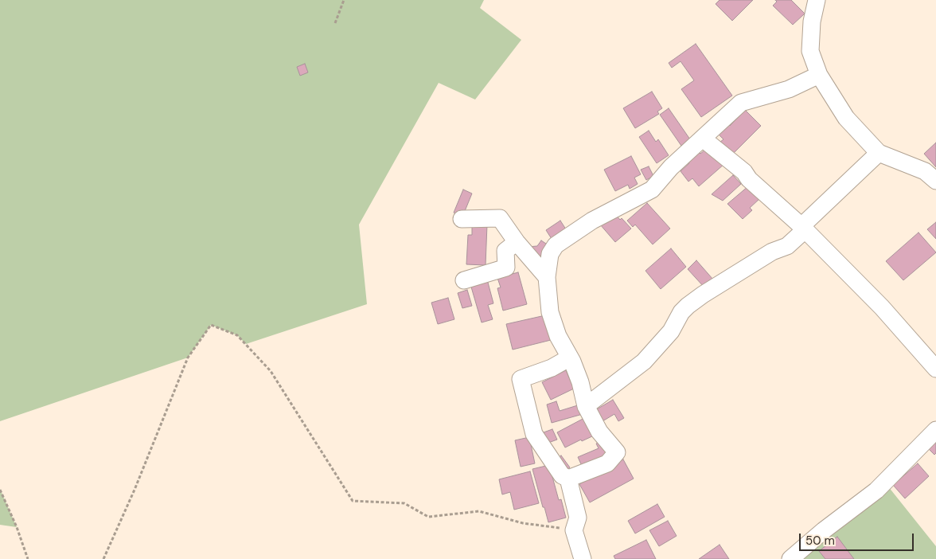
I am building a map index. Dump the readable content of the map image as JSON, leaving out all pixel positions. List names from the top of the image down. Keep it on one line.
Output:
{"scale_bar":"50 m"}
